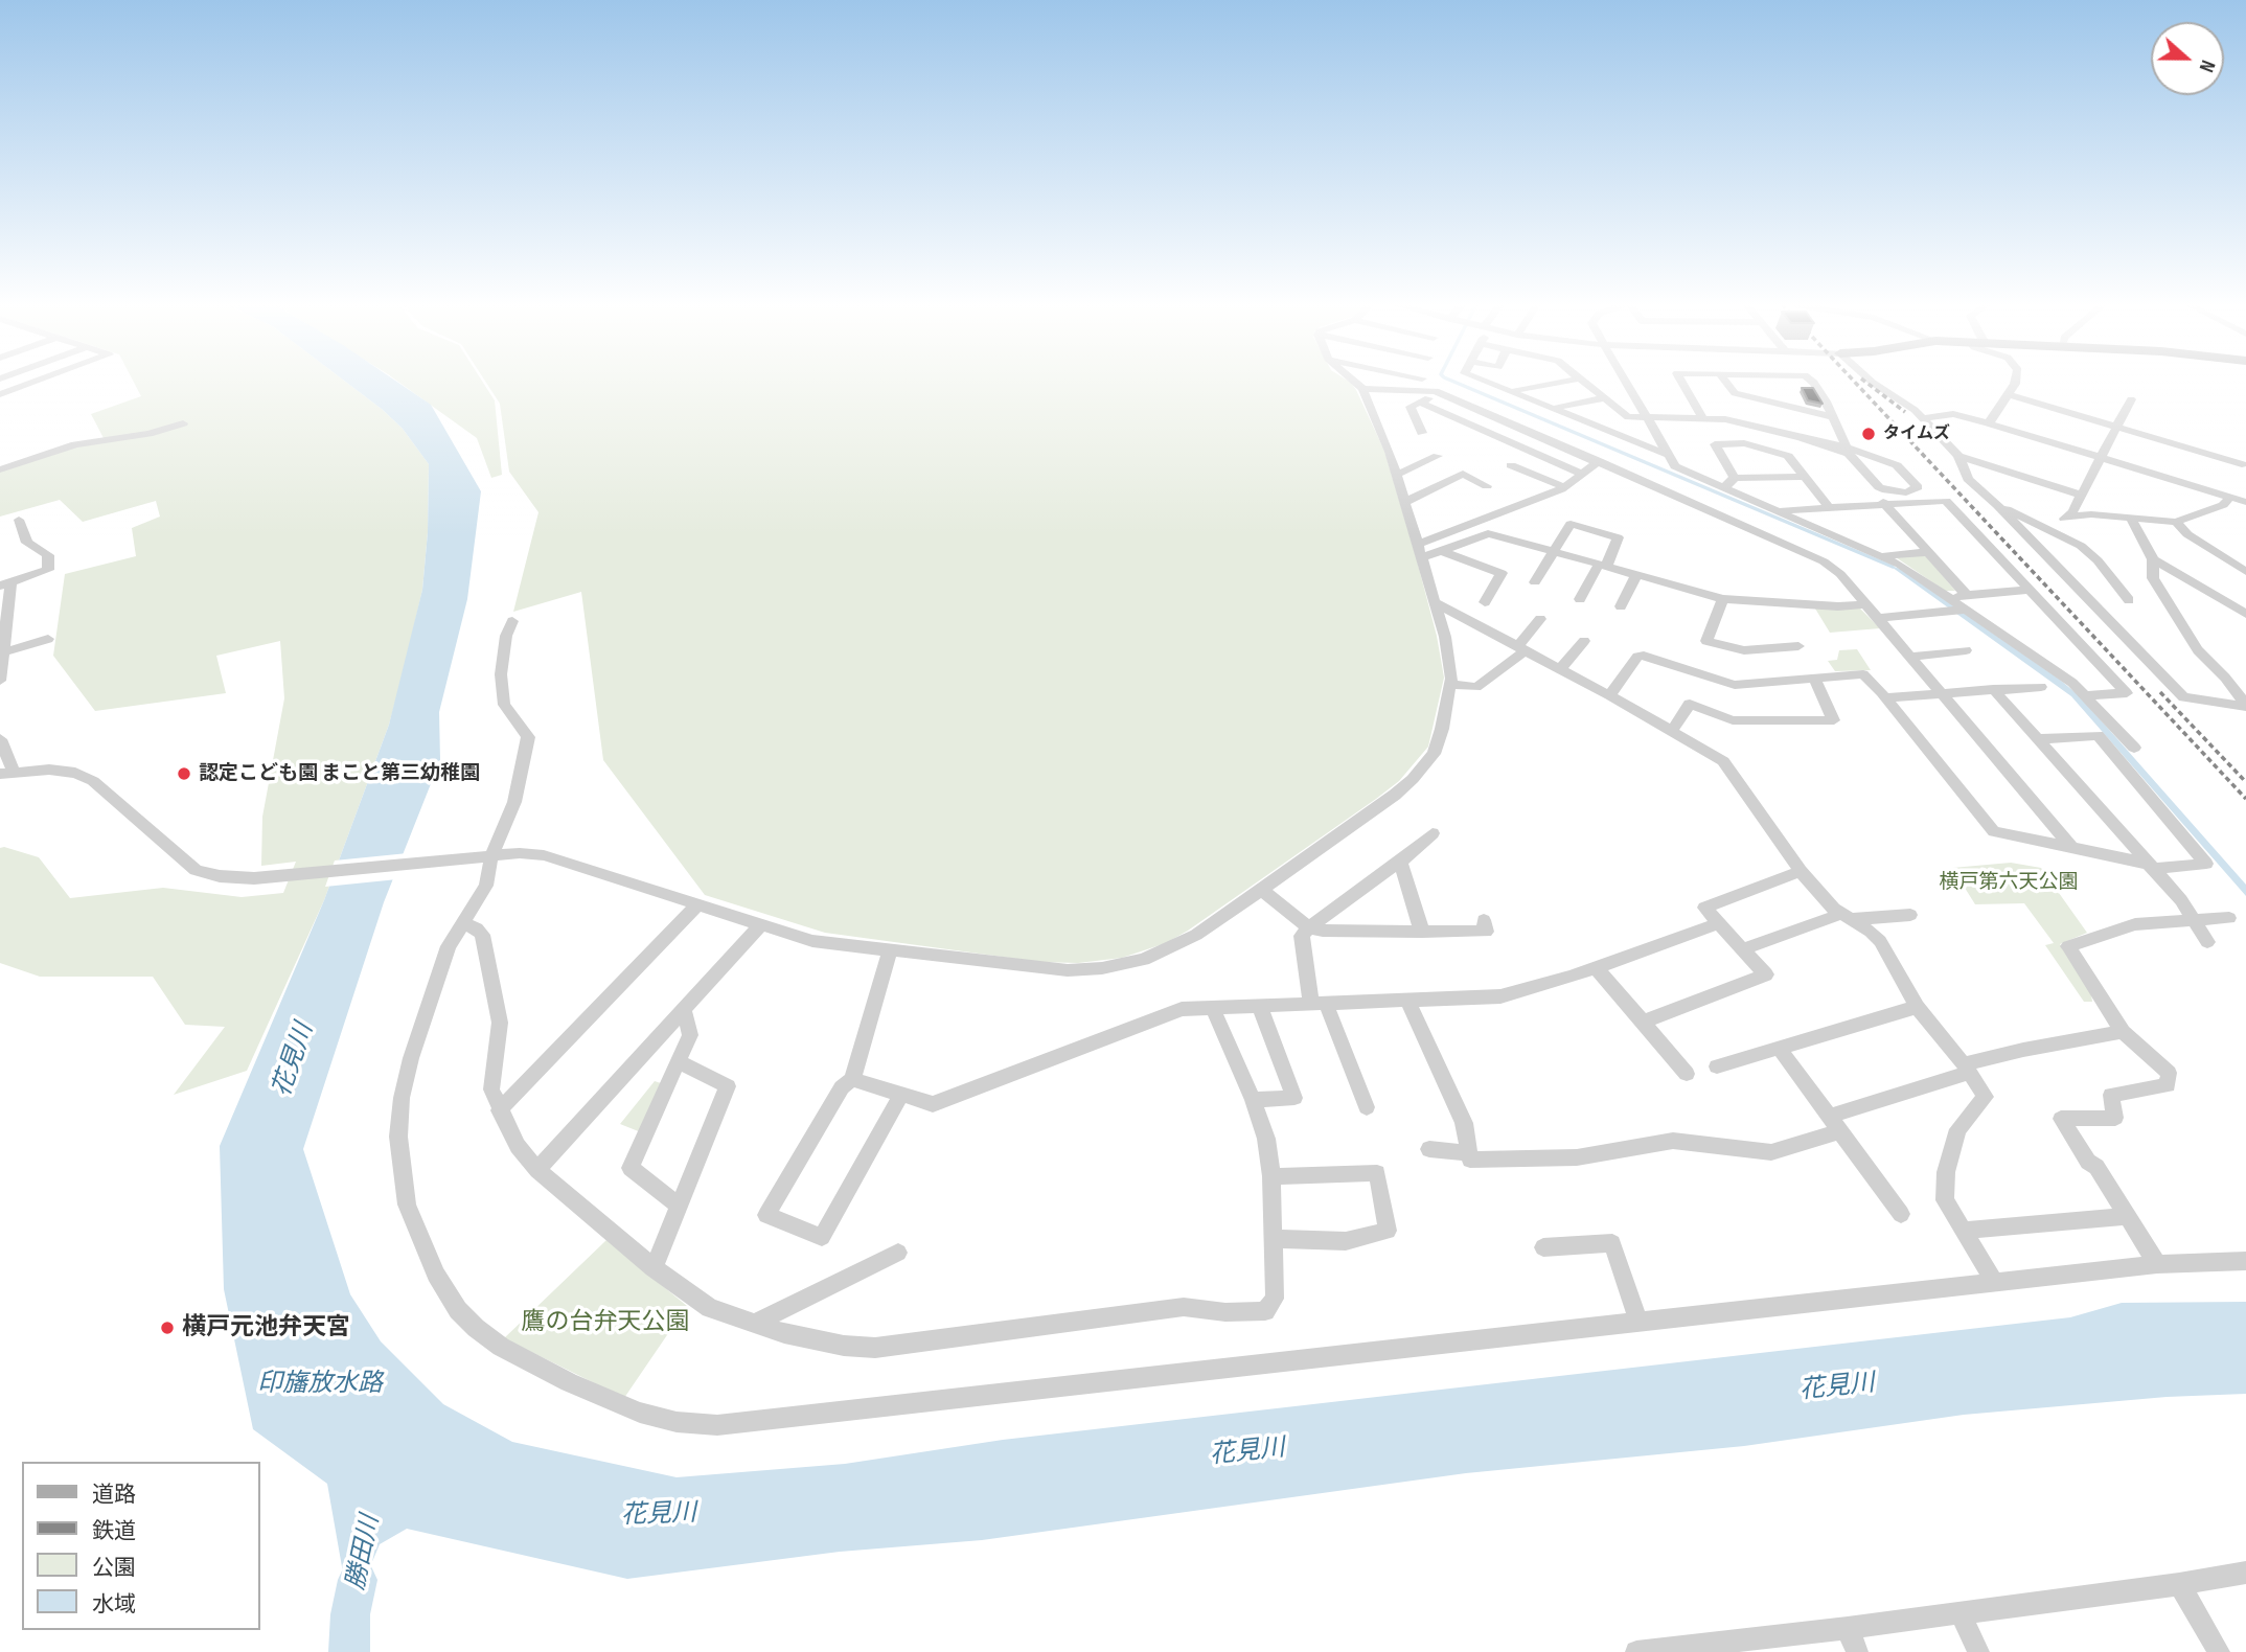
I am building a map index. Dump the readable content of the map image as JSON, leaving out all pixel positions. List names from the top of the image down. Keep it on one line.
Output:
{"water":["花見川","印旛放水路","勝田川"],"parks":["横戸第六天公園","鷹の台弁天公園"],"places":["タイムズ","認定こども園 まこと第三幼稚園","横戸元池弁天宮"],"legend":["道路","鉄道","公園","水域"],"north":"right"}
